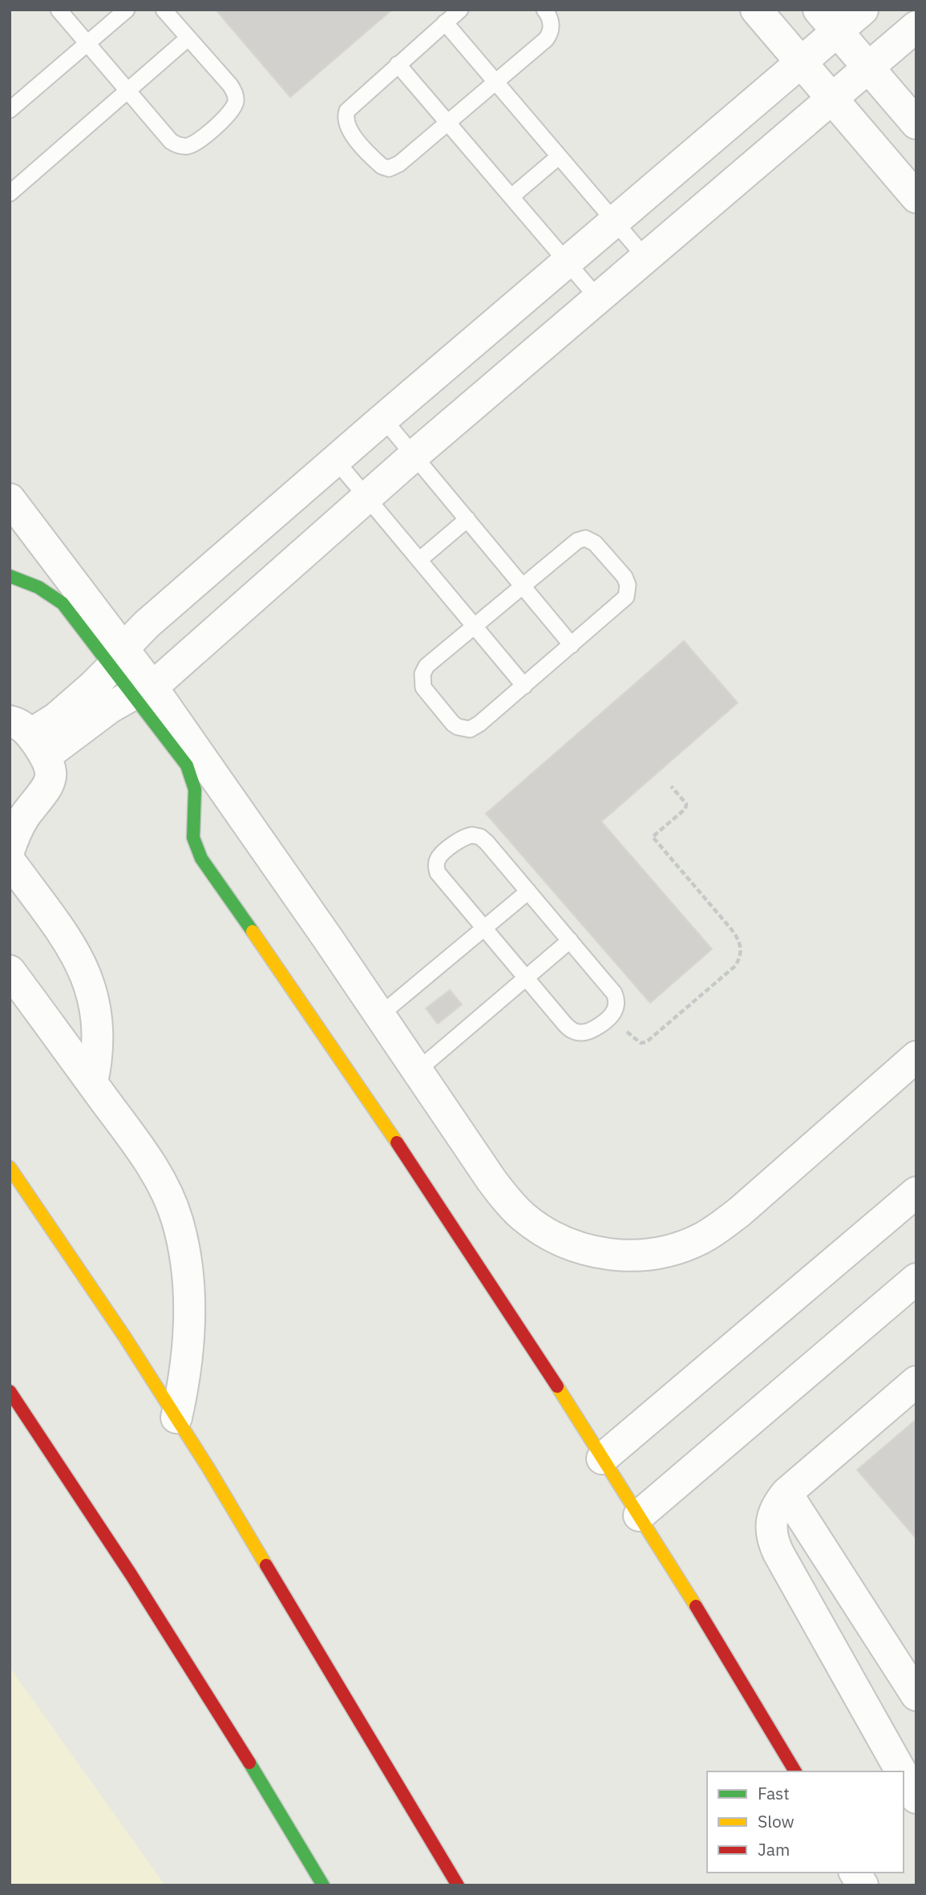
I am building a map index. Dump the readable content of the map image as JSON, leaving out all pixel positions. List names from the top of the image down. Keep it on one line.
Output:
{"legend":["Fast","Slow","Jam"]}
